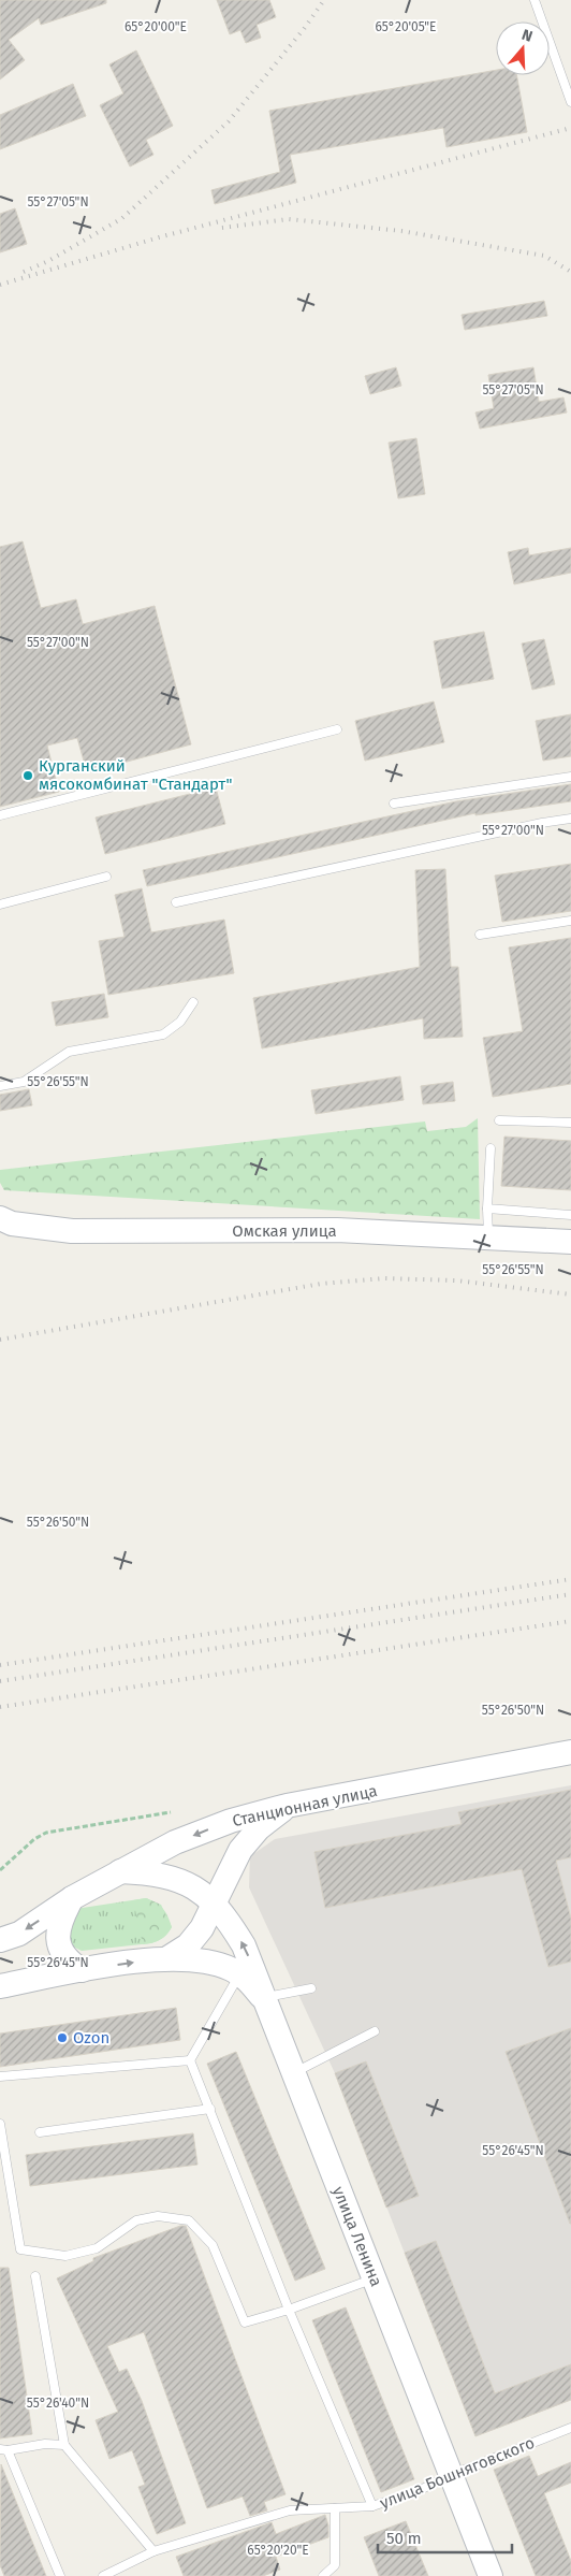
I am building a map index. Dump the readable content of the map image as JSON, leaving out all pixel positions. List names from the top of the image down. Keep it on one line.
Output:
{"streets":{"main road":["Омская улица","Станционная улица","улица Ленина"],"lane":["улица Бошняговского"]},"crossings":[["Станционная улица","улица Ленина"],["улица Ленина","улица Бошняговского"]],"places":["Курганский мясокомбинат \"Стандарт\"","Ozon"],"scale_bar":"50 m","north":"top","coordinates":["65°20'00\"E","65°20'05\"E","55°27'05\"N","55°27'00\"N","55°26'55\"N","55°26'50\"N","55°26'45\"N","55°26'40\"N","65°20'20\"E"]}
